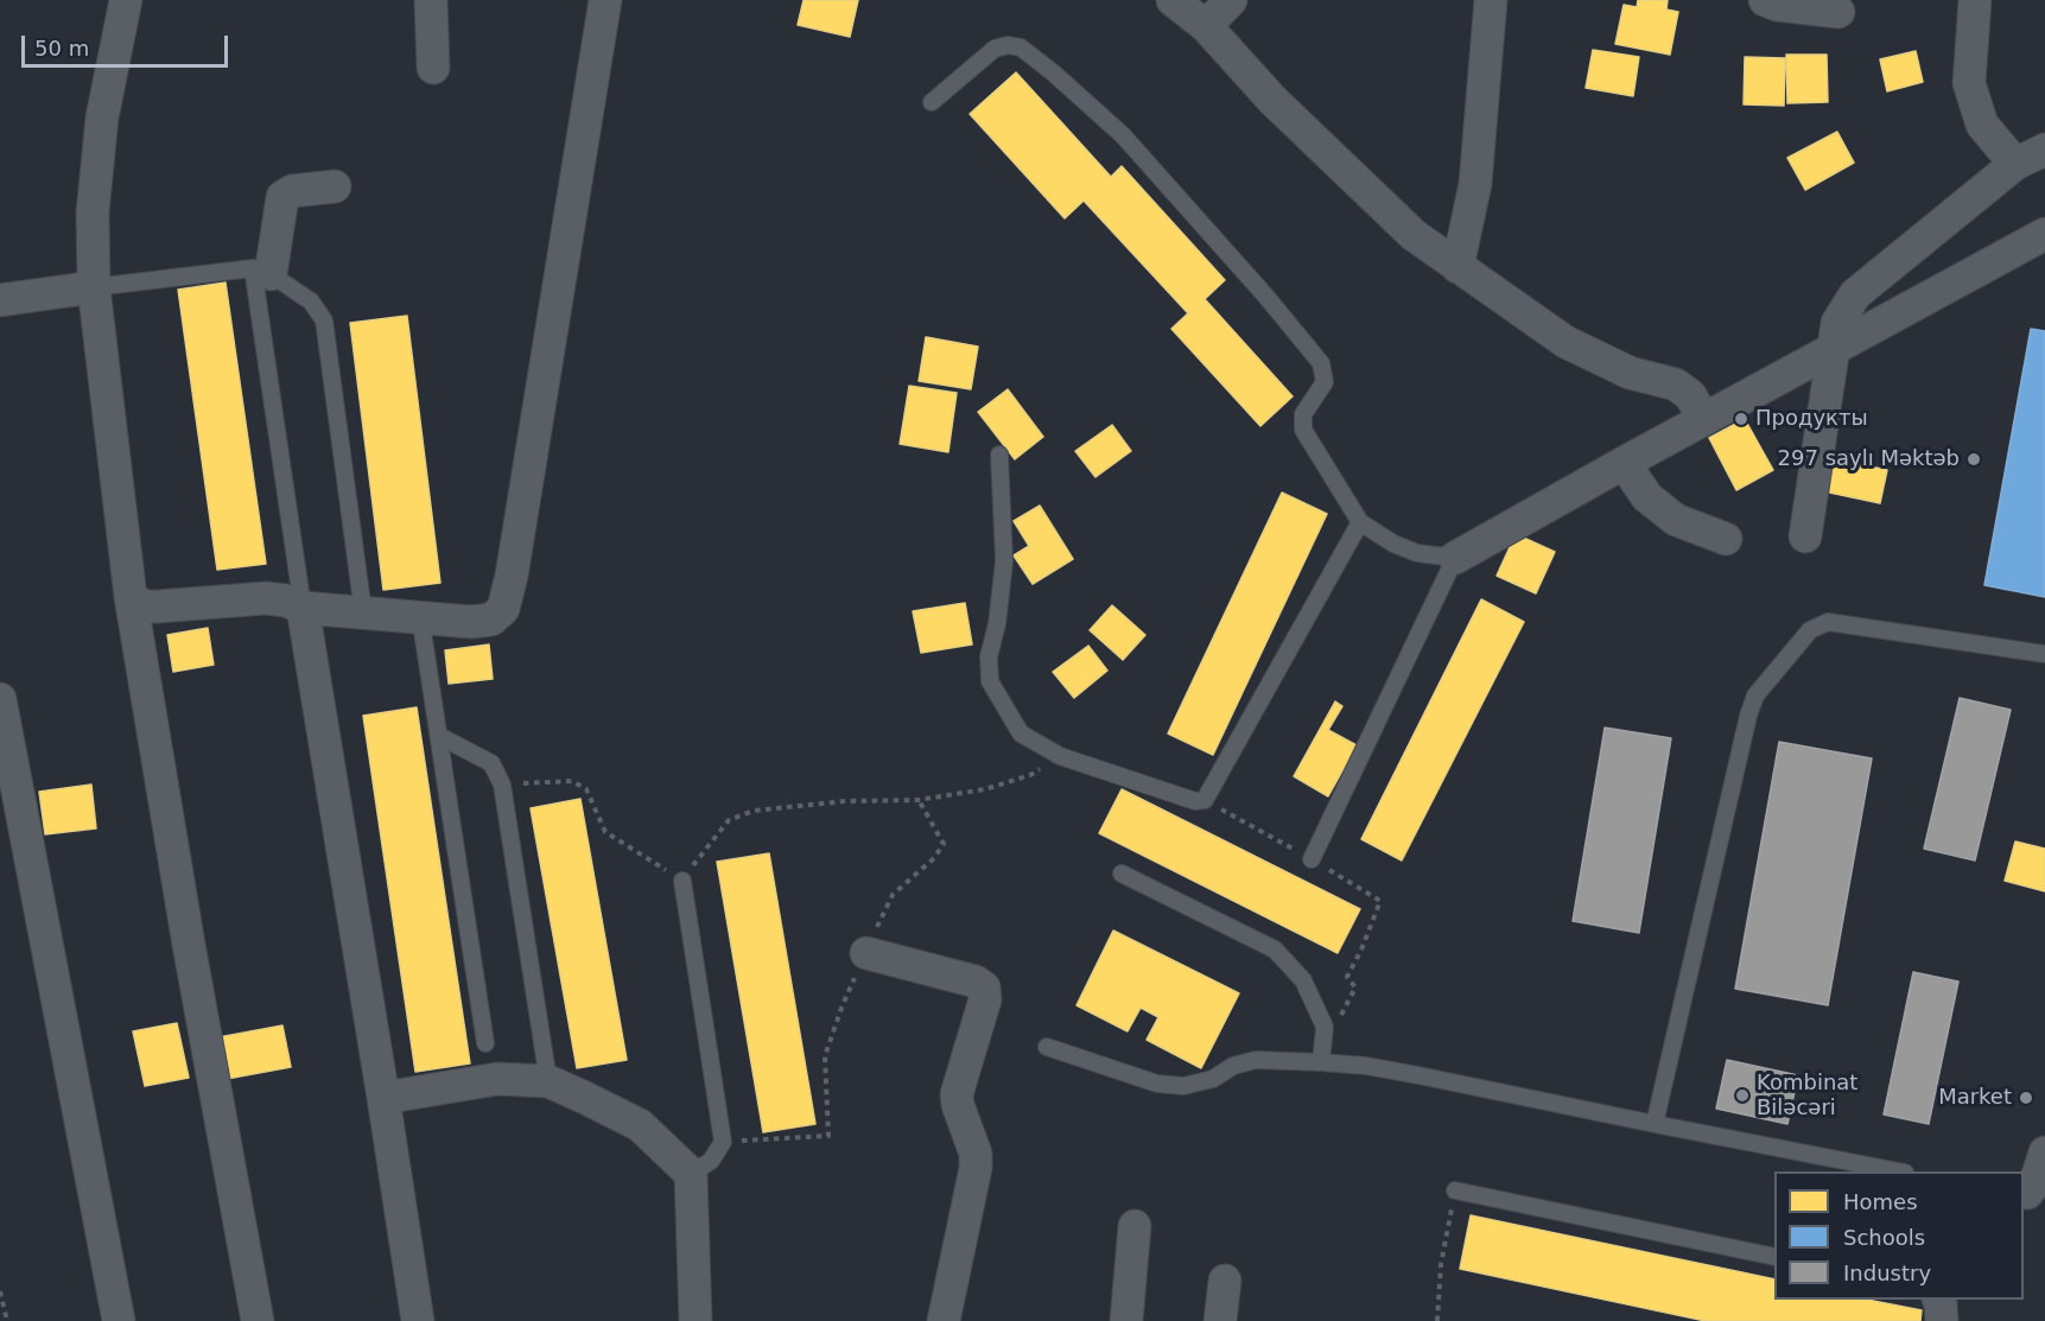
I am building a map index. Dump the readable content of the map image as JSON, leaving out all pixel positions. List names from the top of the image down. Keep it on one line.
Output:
{"places":["Продукты","297 saylı Məktəb","Kombinat Biləcəri","Market"],"legend":["Homes","Schools","Industry"],"scale_bar":"50 m"}
